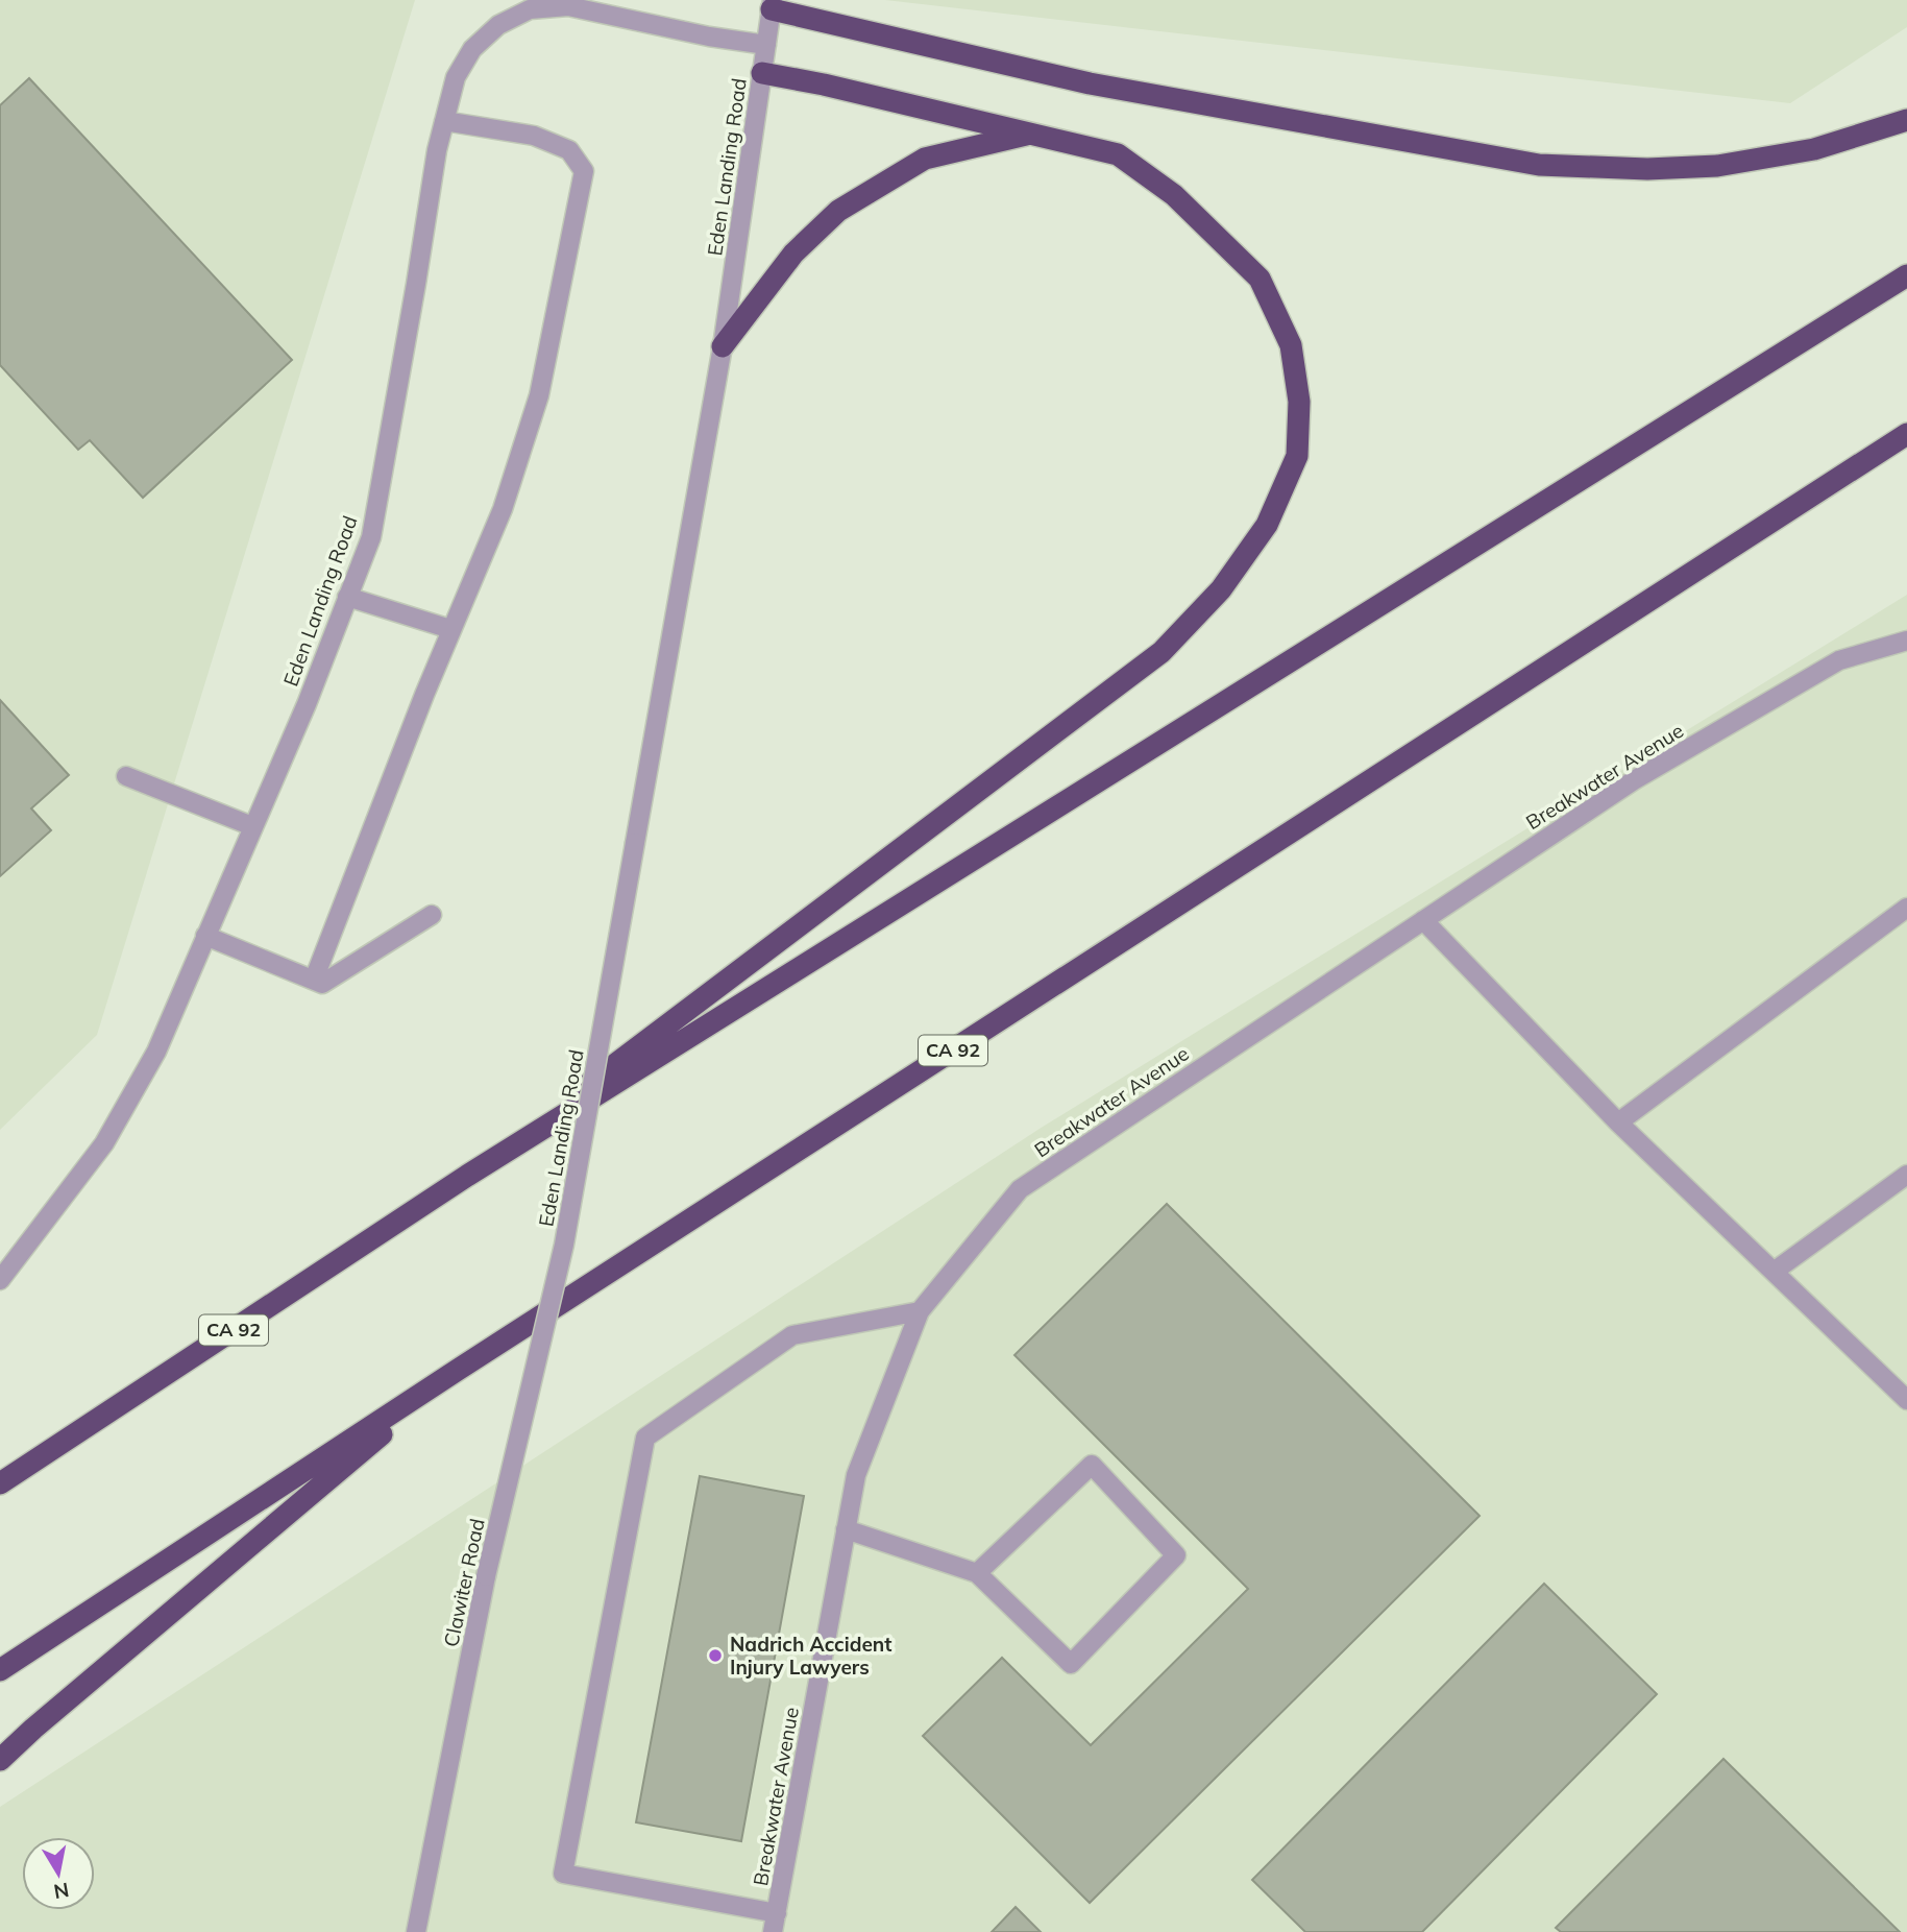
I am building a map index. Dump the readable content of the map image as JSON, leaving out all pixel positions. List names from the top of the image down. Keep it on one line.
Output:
{"streets":{"highway":["CA 92"],"street":["Eden Landing Road","Breakwater Avenue","Clawiter Road"]},"crossings":[["Eden Landing Road","Clawiter Road"]],"places":["Nadrich Accident Injury Lawyers"],"north":"bottom"}
